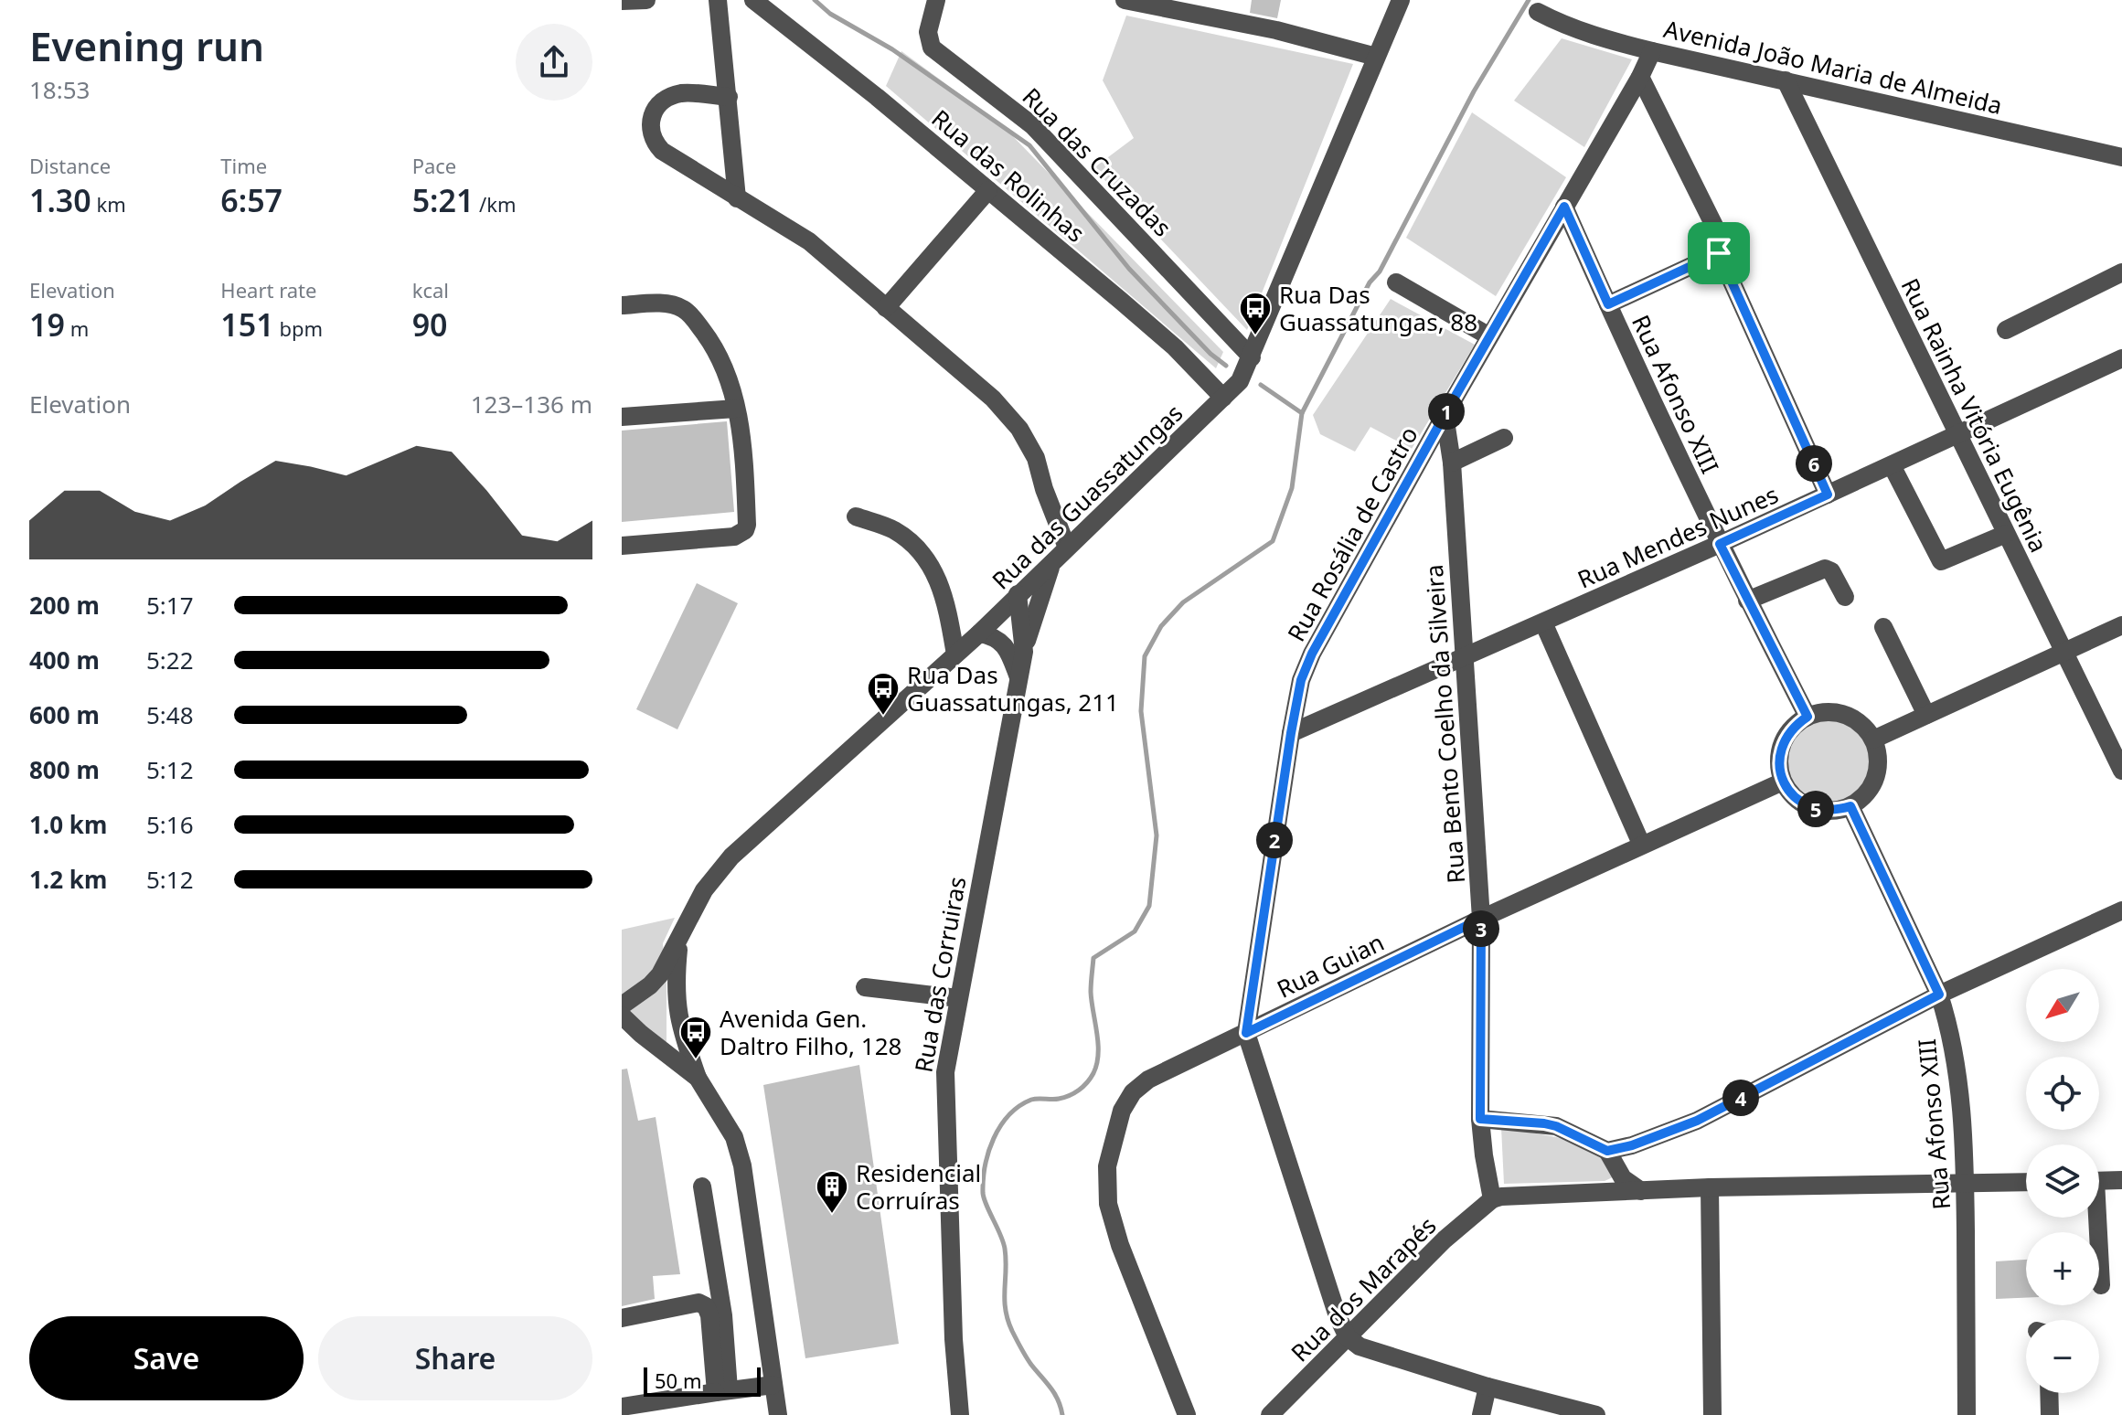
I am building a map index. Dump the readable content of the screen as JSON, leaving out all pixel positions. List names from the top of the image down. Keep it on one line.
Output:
{"streets":{"street":["Avenida João Maria de Almeida","Rua das Cruzadas","Rua das Rolinhas","Rua Afonso XIII","Rua Rainha Vitória Eugênia","Rua das Guassatungas","Rua Rosália de Castro","Rua Mendes Nunes","Rua Bento Coelho da Silveira","Rua Guian","Rua das Corruiras","Rua dos Marapés"]},"crossings":[["Avenida João Maria de Almeida","Rua Rainha Vitória Eugênia"],["Avenida João Maria de Almeida","Rua Rosália de Castro"],["Rua das Cruzadas","Rua das Guassatungas"],["Rua das Rolinhas","Rua das Guassatungas"],["Rua Afonso XIII","Rua Rosália de Castro"],["Rua Afonso XIII","Rua Mendes Nunes"],["Rua Afonso XIII","Rua Guian"],["Rua Rainha Vitória Eugênia","Rua Mendes Nunes"],["Rua das Guassatungas","Rua das Corruiras"],["Rua Rosália de Castro","Rua Mendes Nunes"],["Rua Rosália de Castro","Rua Bento Coelho da Silveira"],["Rua Rosália de Castro","Rua Guian"],["Rua Rosália de Castro","Rua dos Marapés"],["Rua Mendes Nunes","Rua Bento Coelho da Silveira"],["Rua Bento Coelho da Silveira","Rua Guian"],["Rua Bento Coelho da Silveira","Rua dos Marapés"]],"places":{"bus stop":["Rua Das Guassatungas, 88","Rua Das Guassatungas, 211","Avenida Gen. Daltro Filho, 128"],"building":["Residencial Corruíras"]},"scale_bar":"50 m","north":"bottom left","page":{"heading":["Evening run","18:53"],"stats":[["Distance","1.30 km"],["Time","6:57"],["Pace","5:21 /km"],["Elevation","19 m"],["Heart rate","151 bpm"],["kcal","90"]],"chart":["Elevation","123–136 m"],"pins":["1","6","5","2","3","4"],"list":[{"name":"200 m","note":"5:17"},{"name":"400 m","note":"5:22"},{"name":"600 m","note":"5:48"},{"name":"800 m","note":"5:12"},{"name":"1.0 km","note":"5:16"},{"name":"1.2 km","note":"5:12"}],"map_buttons":["+","−"],"buttons":["Save","Share"],"scale":"50 m"}}
